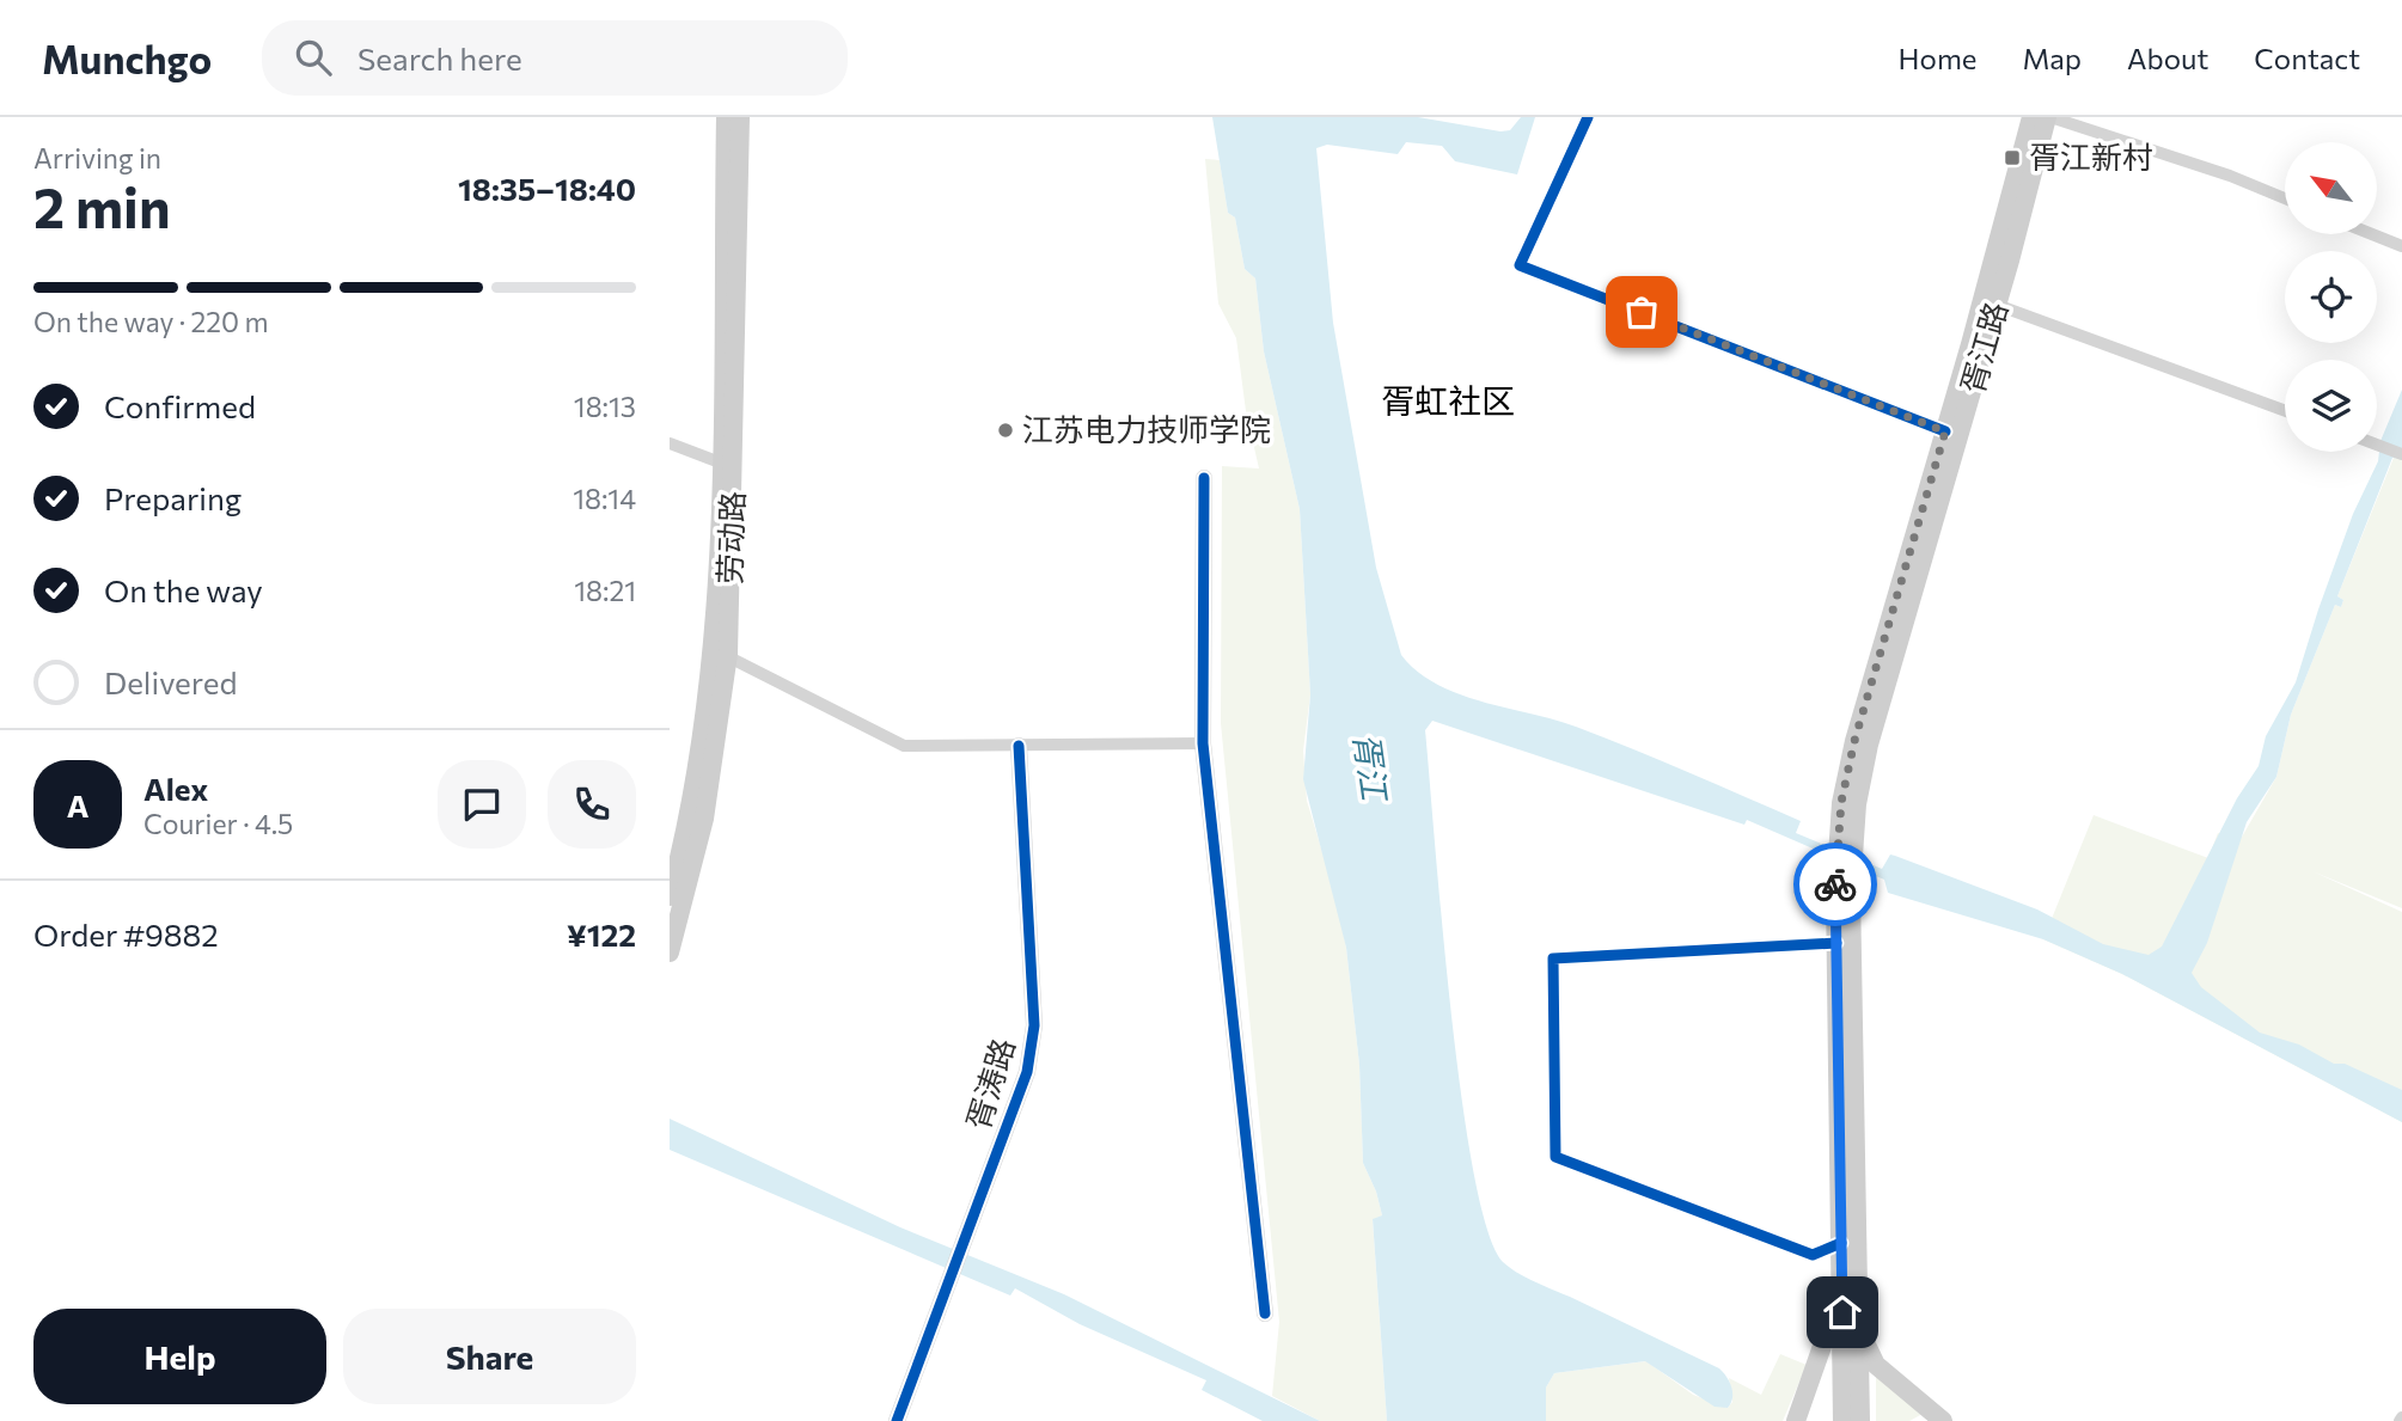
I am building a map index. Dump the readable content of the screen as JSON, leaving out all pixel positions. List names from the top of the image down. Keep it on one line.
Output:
{"streets":{"main road":["胥江路","劳动路"],"street":["胥涛路"]},"districts":["胥虹社区"],"water":["胥江"],"places":{"transit":["胥江新村"],"other":["江苏电力技师学院"]},"north":"top left","page":{"header":"Munchgo","search":"Search here","nav":["Home","Map","About","Contact"],"heading":["2 min","Arriving in","18:35–18:40"],"panel":["Alex","Courier · 4.5","Order #9882","¥122"],"bar":"On the way · 220 m","list":[["Confirmed","18:13"],["Preparing","18:14"],["On the way","18:21"],"Delivered"],"round":"A","buttons":["Help","Share"]}}
